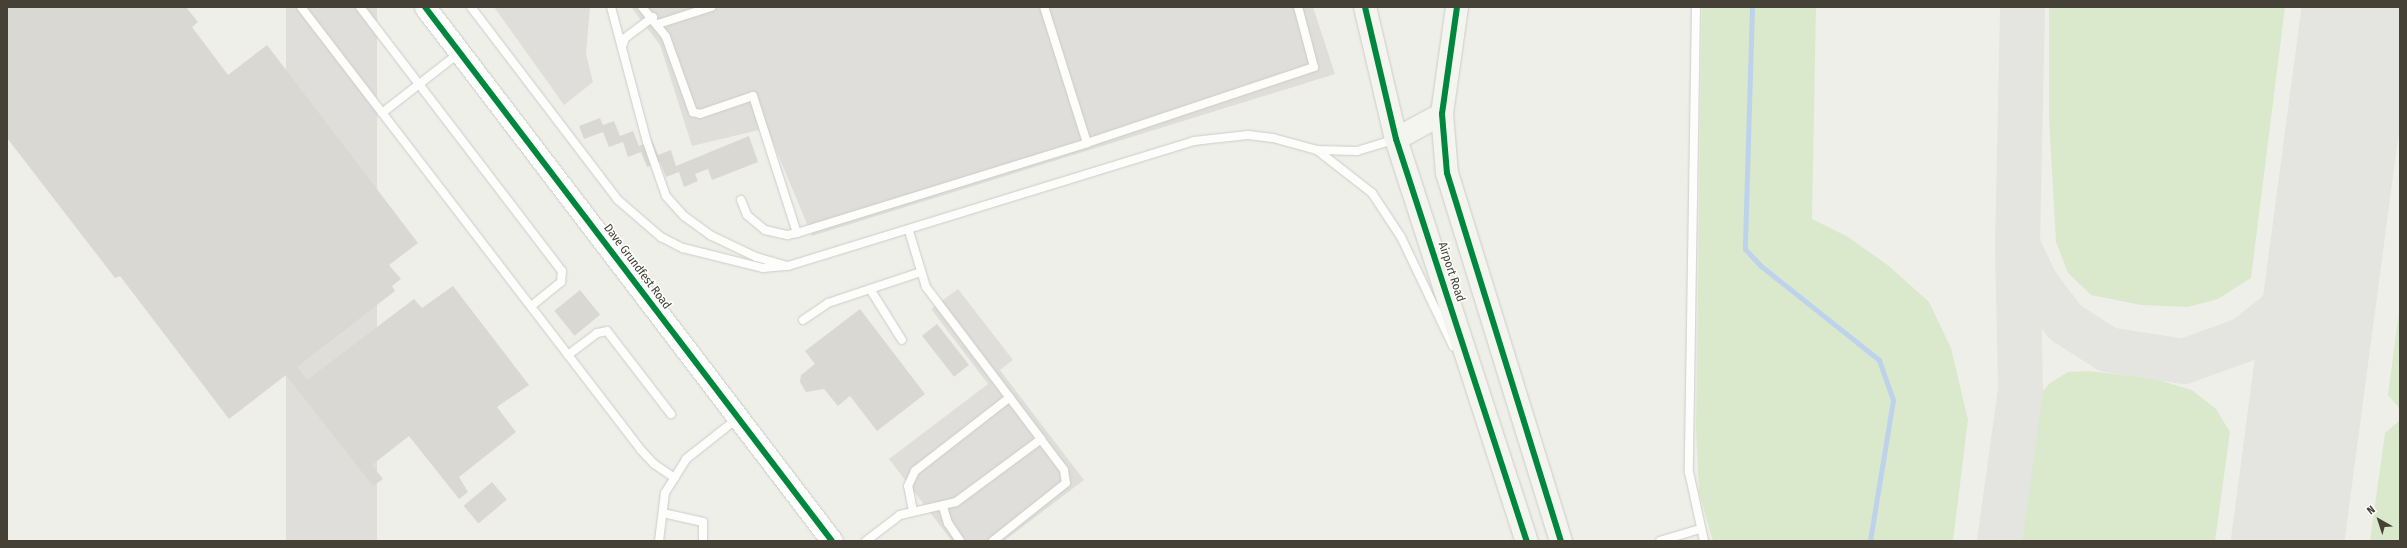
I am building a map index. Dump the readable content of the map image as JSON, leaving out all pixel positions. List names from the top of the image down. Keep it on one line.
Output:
{"streets":{"main road":["Airport Road"],"street":["Dave Grundfest Road"]},"north":"top left"}
